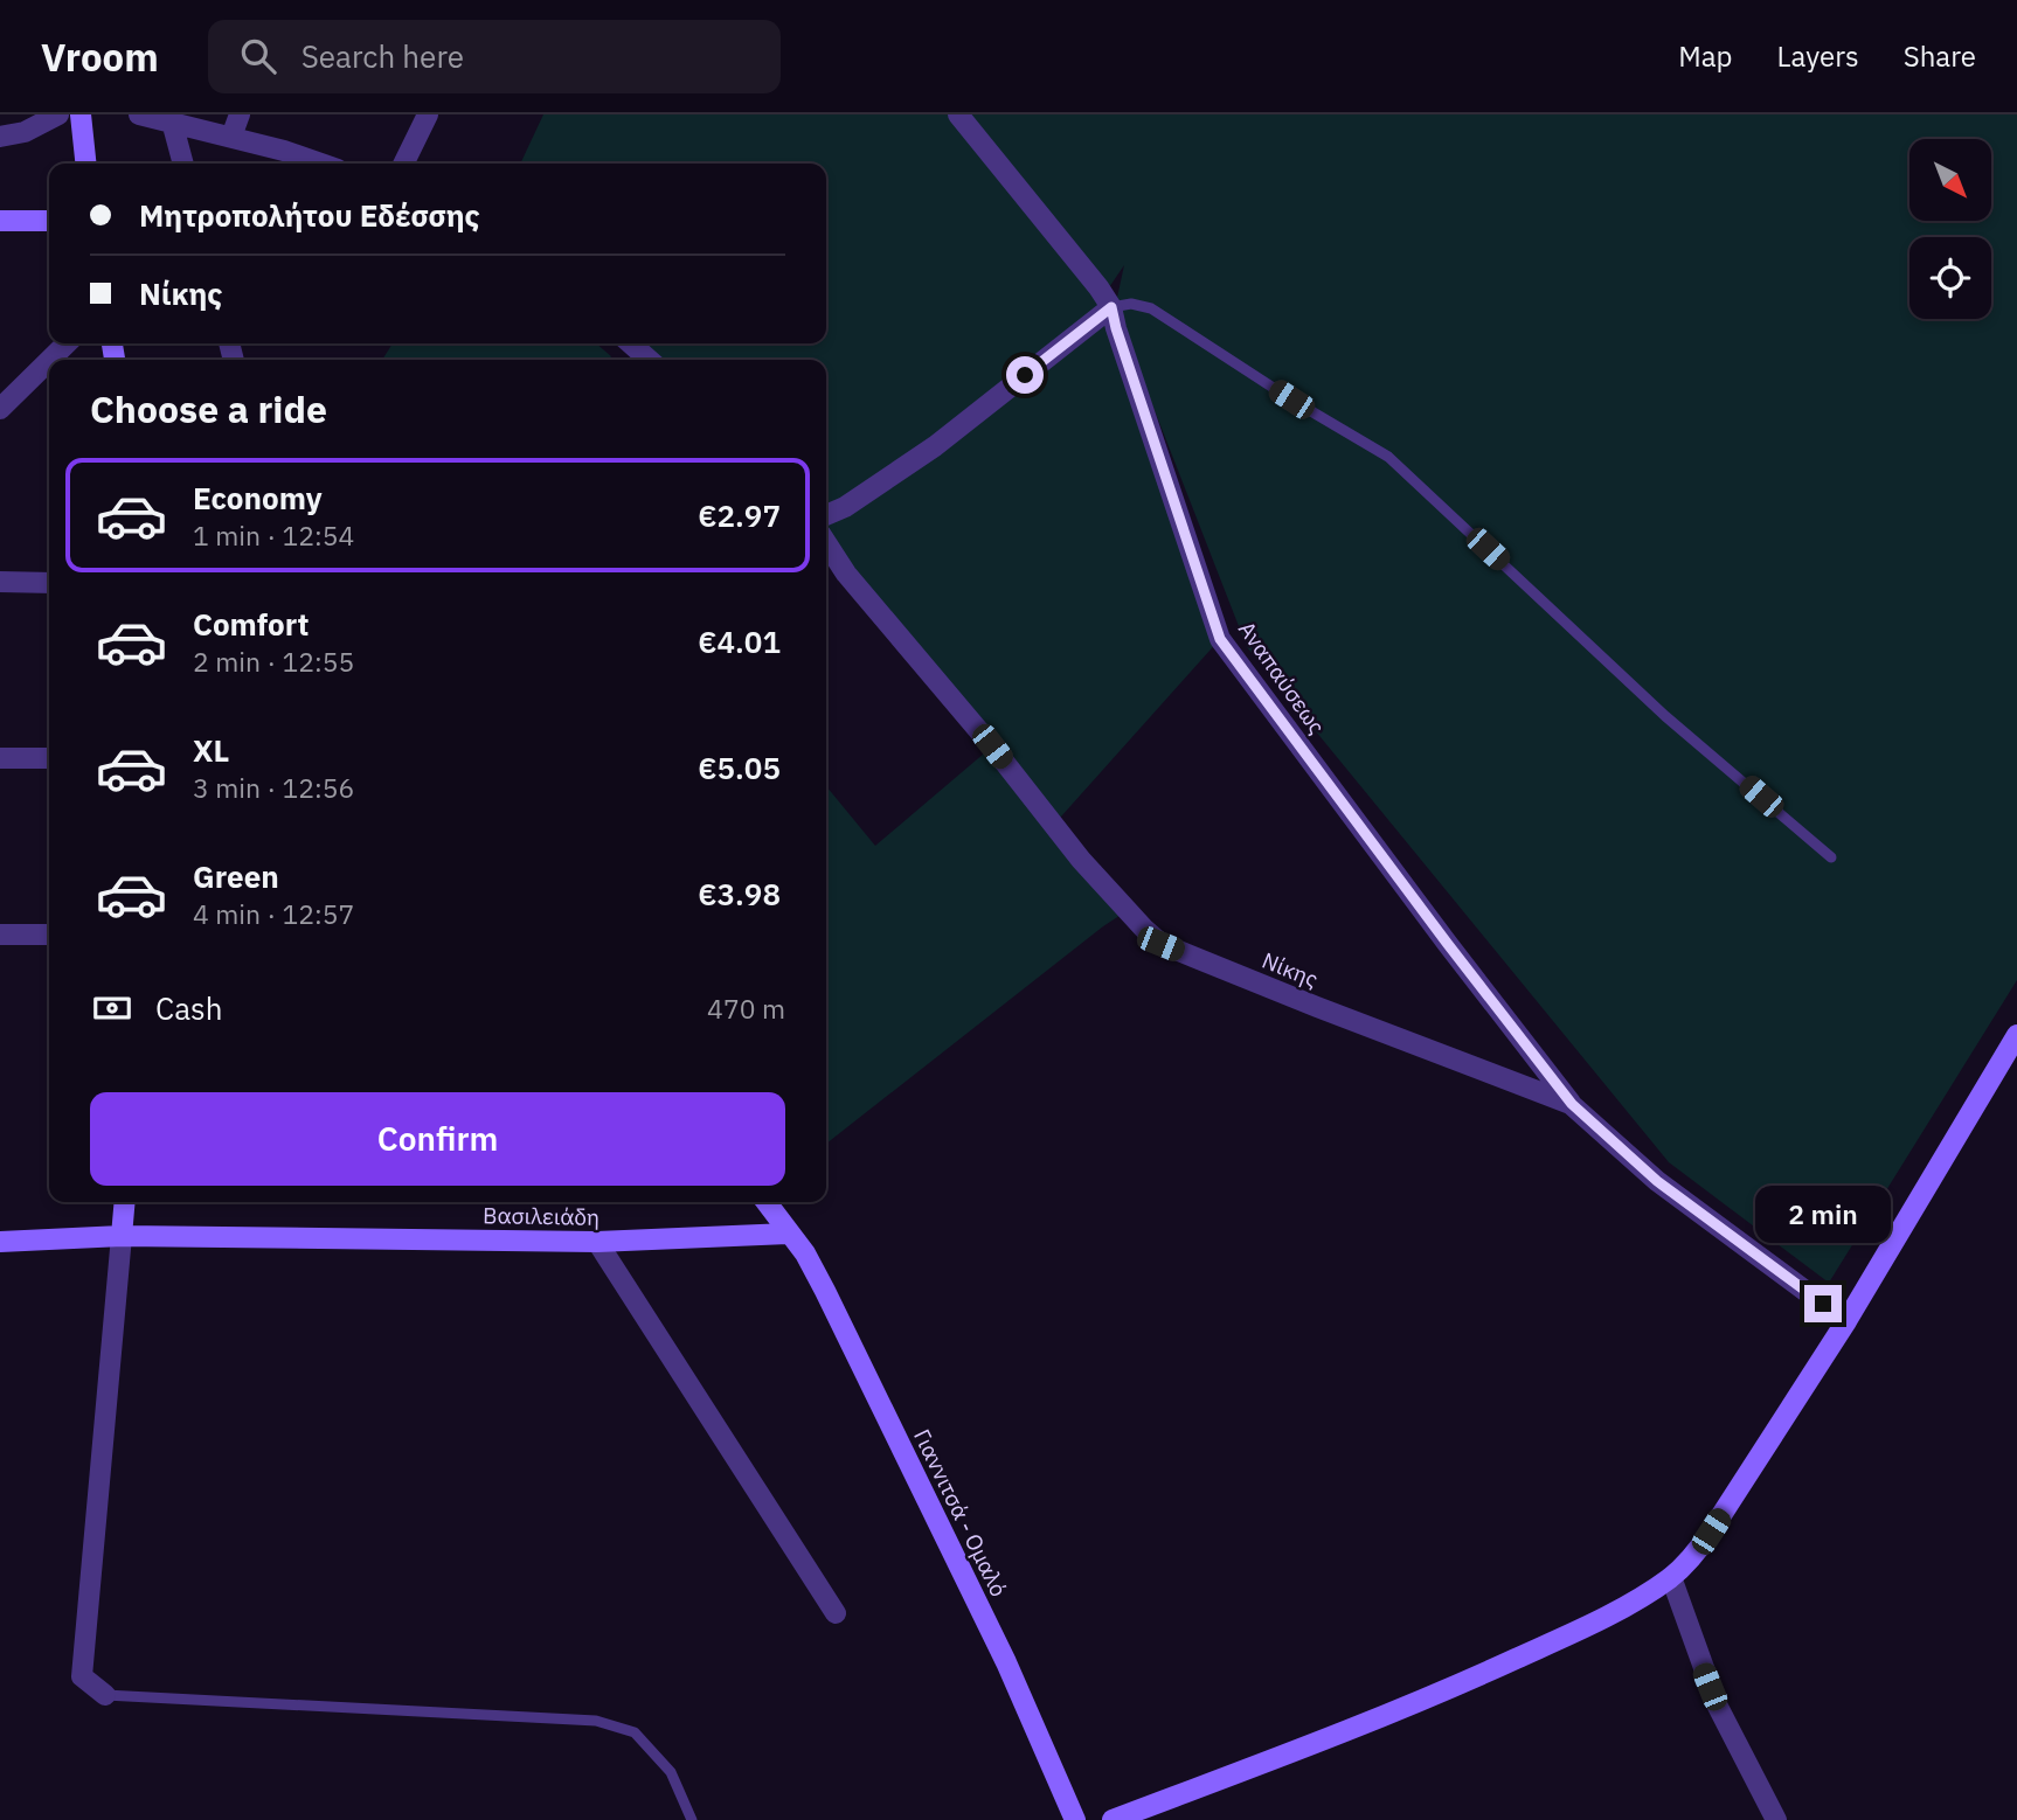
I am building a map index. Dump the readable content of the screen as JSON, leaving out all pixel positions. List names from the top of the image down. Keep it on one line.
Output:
{"streets":{"street":["Αναπαύσεως","Νίκης","Βασιλειάδη","Γιαννιτσά - Ομαλό"]},"crossings":[["Αναπαύσεως","Νίκης"],["Βασιλειάδη","Γιαννιτσά - Ομαλό"]],"north":"bottom right","page":{"header":"Vroom","search":"Search here","nav":["Map","Layers","Share"],"banner":["Μητροπολήτου Εδέσσης","Νίκης"],"heading":"Choose a ride","list":[{"name":"Economy","note":"1 min · 12:54","value":"€2.97"},{"name":"Comfort","note":"2 min · 12:55","value":"€4.01"},{"name":"XL","note":"3 min · 12:56","value":"€5.05"},{"name":"Green","note":"4 min · 12:57","value":"€3.98"}],"pay":["Cash","470 m"],"buttons":"Confirm","bubble":"2 min"}}
